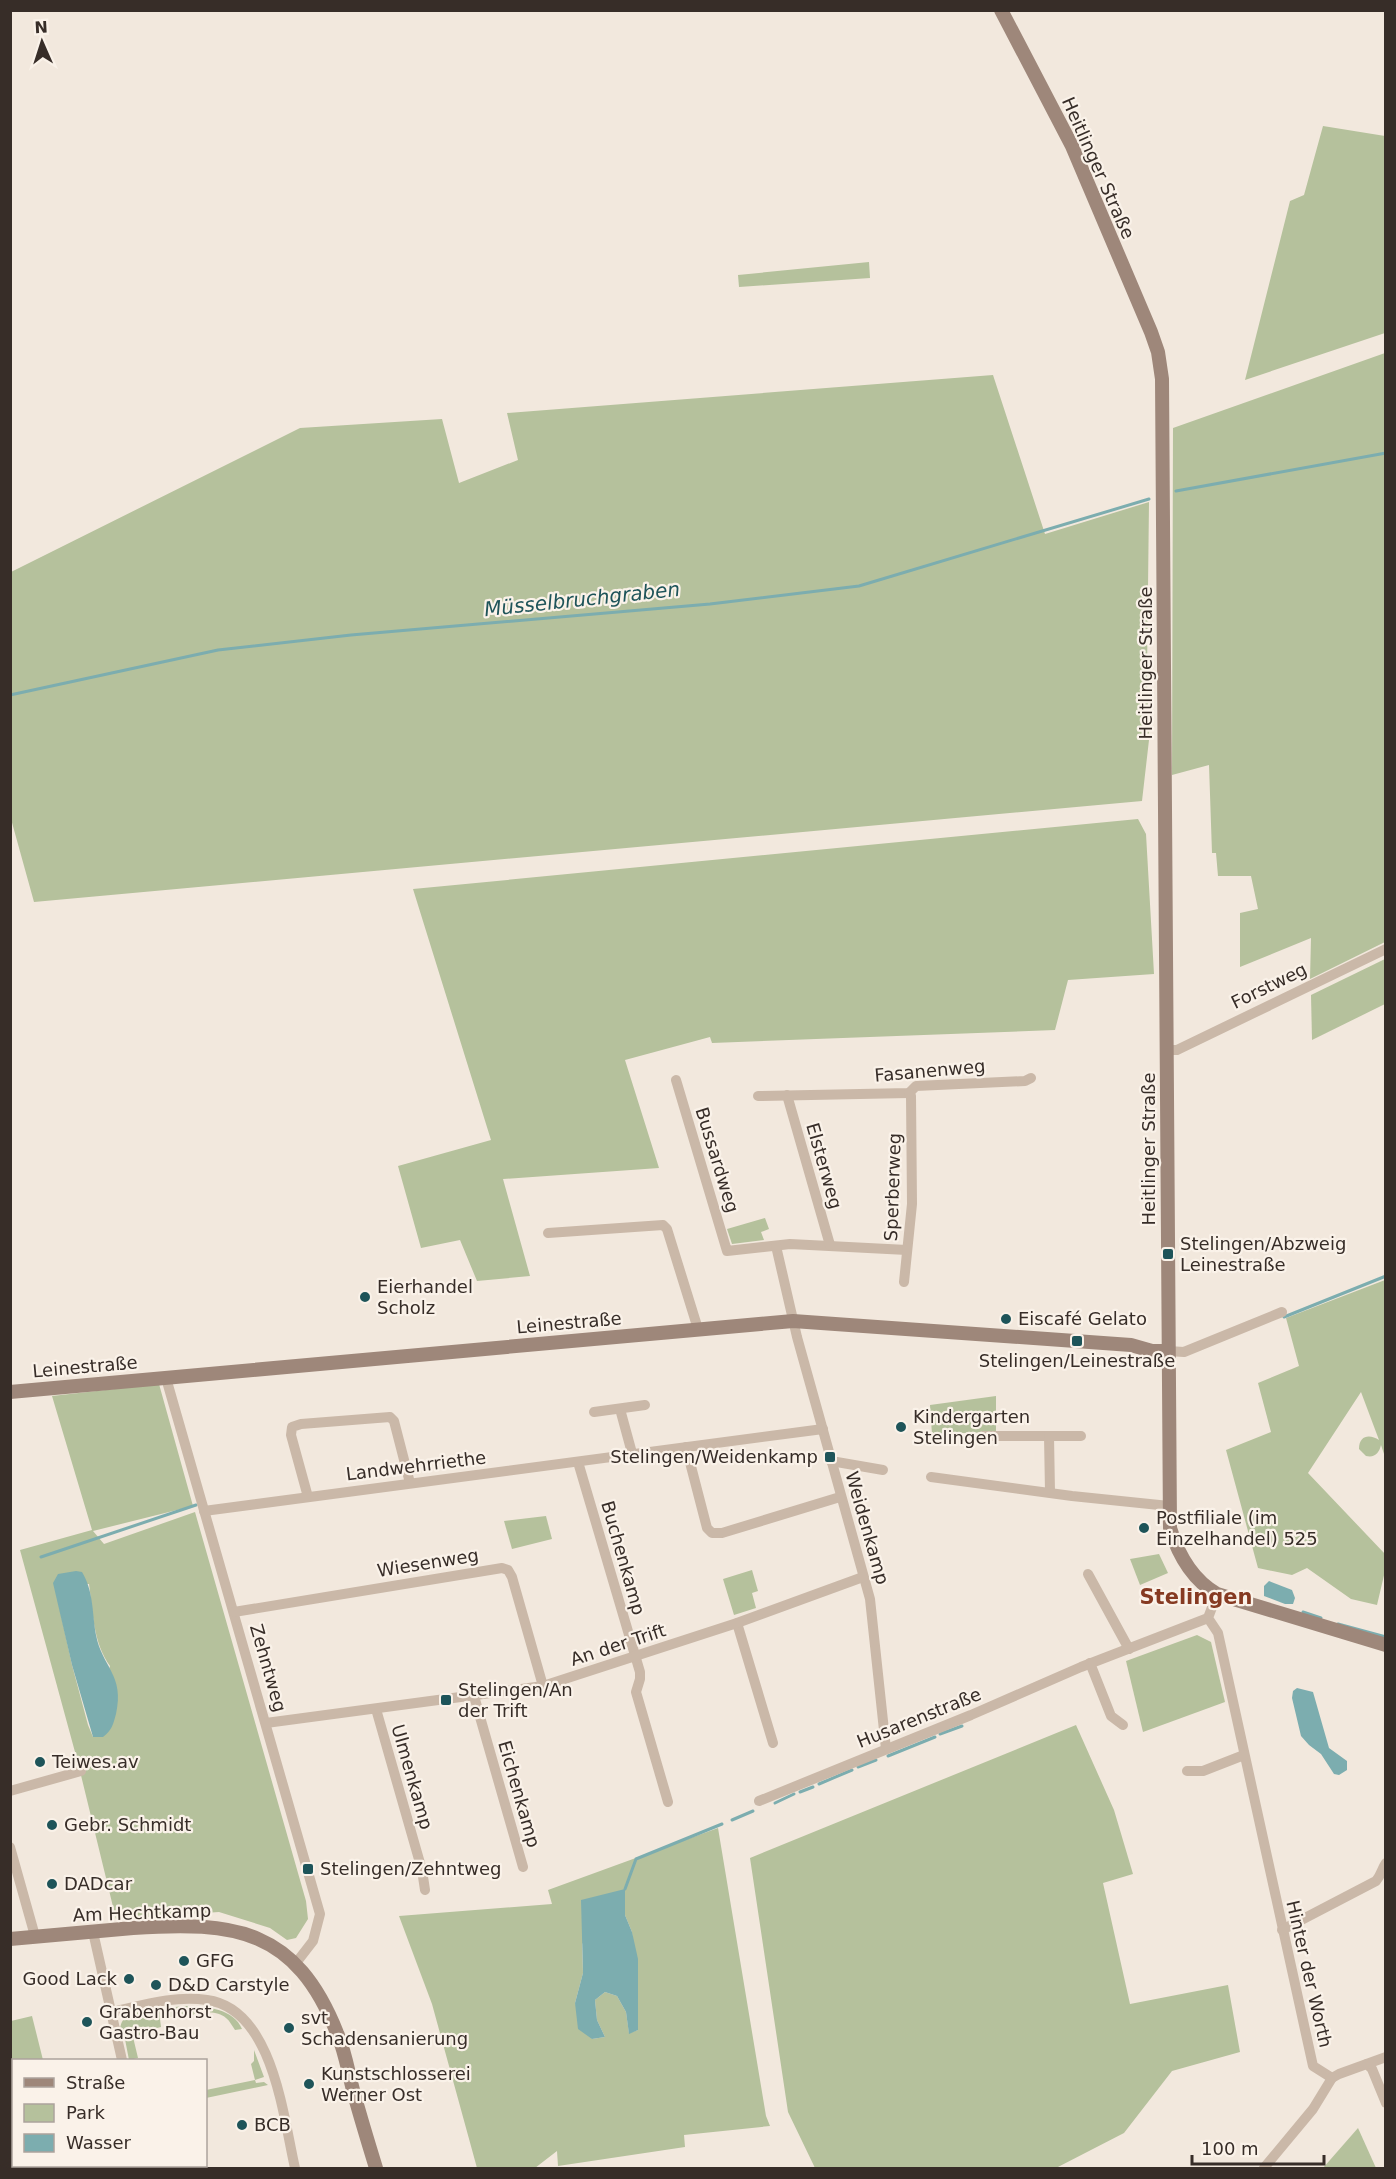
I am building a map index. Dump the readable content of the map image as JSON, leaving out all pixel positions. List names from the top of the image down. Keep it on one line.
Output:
{"streets":{"street":["Heitlinger Straße","Forstweg","Fasanenweg","Bussardweg","Elsterweg","Sperberweg","Leinestraße","Landwehrriethe","Weidenkamp","Buchenkamp","Wiesenweg","An der Trift","Zehntweg","Husarenstraße","Ulmenkamp","Eichenkamp","Am Hechtkamp","Hinter der Worth"]},"crossings":[["Heitlinger Straße","Forstweg"],["Heitlinger Straße","Leinestraße"],["Fasanenweg","Elsterweg"],["Fasanenweg","Sperberweg"],["Bussardweg","Weidenkamp"],["Leinestraße","Weidenkamp"],["Leinestraße","Zehntweg"],["Landwehrriethe","Weidenkamp"],["Landwehrriethe","Buchenkamp"],["Landwehrriethe","Zehntweg"],["Weidenkamp","An der Trift"],["Weidenkamp","Husarenstraße"],["Buchenkamp","An der Trift"],["Wiesenweg","An der Trift"],["Wiesenweg","Zehntweg"],["An der Trift","Zehntweg"],["An der Trift","Ulmenkamp"],["An der Trift","Eichenkamp"],["Zehntweg","Am Hechtkamp"],["Husarenstraße","Hinter der Worth"]],"districts":["Stelingen"],"water":["Müsselbruchgraben"],"places":{"transit":["Stelingen/Abzweig Leinestraße","Stelingen/Leinestraße","Stelingen/Weidenkamp","Stelingen/An der Trift","Stelingen/Zehntweg"],"other":["Eierhandel Scholz","Eiscafé Gelato","Kindergarten Stelingen","Postfiliale (im Einzelhandel) 525","Teiwes.av","Gebr. Schmidt","DADcar","GFG","Good Lack","D&D Carstyle","Grabenhorst Gastro-Bau","svt Schadensanierung","Kunstschlosserei Werner Ost","BCB"]},"legend":["Straße","Park","Wasser"],"scale_bar":"100 m","north":"top"}
